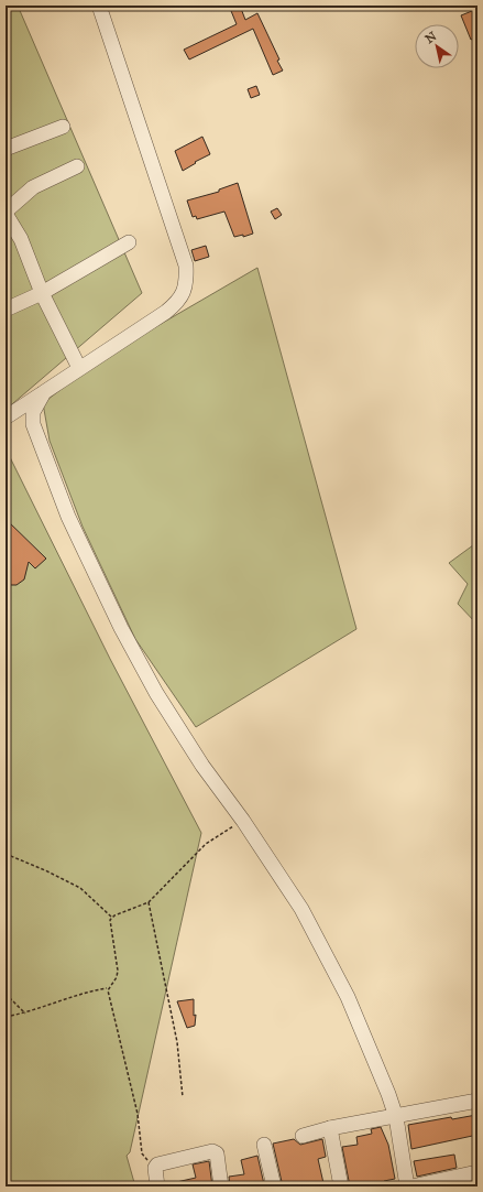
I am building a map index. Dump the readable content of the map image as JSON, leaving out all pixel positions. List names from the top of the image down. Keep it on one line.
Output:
{"north":"top left"}
